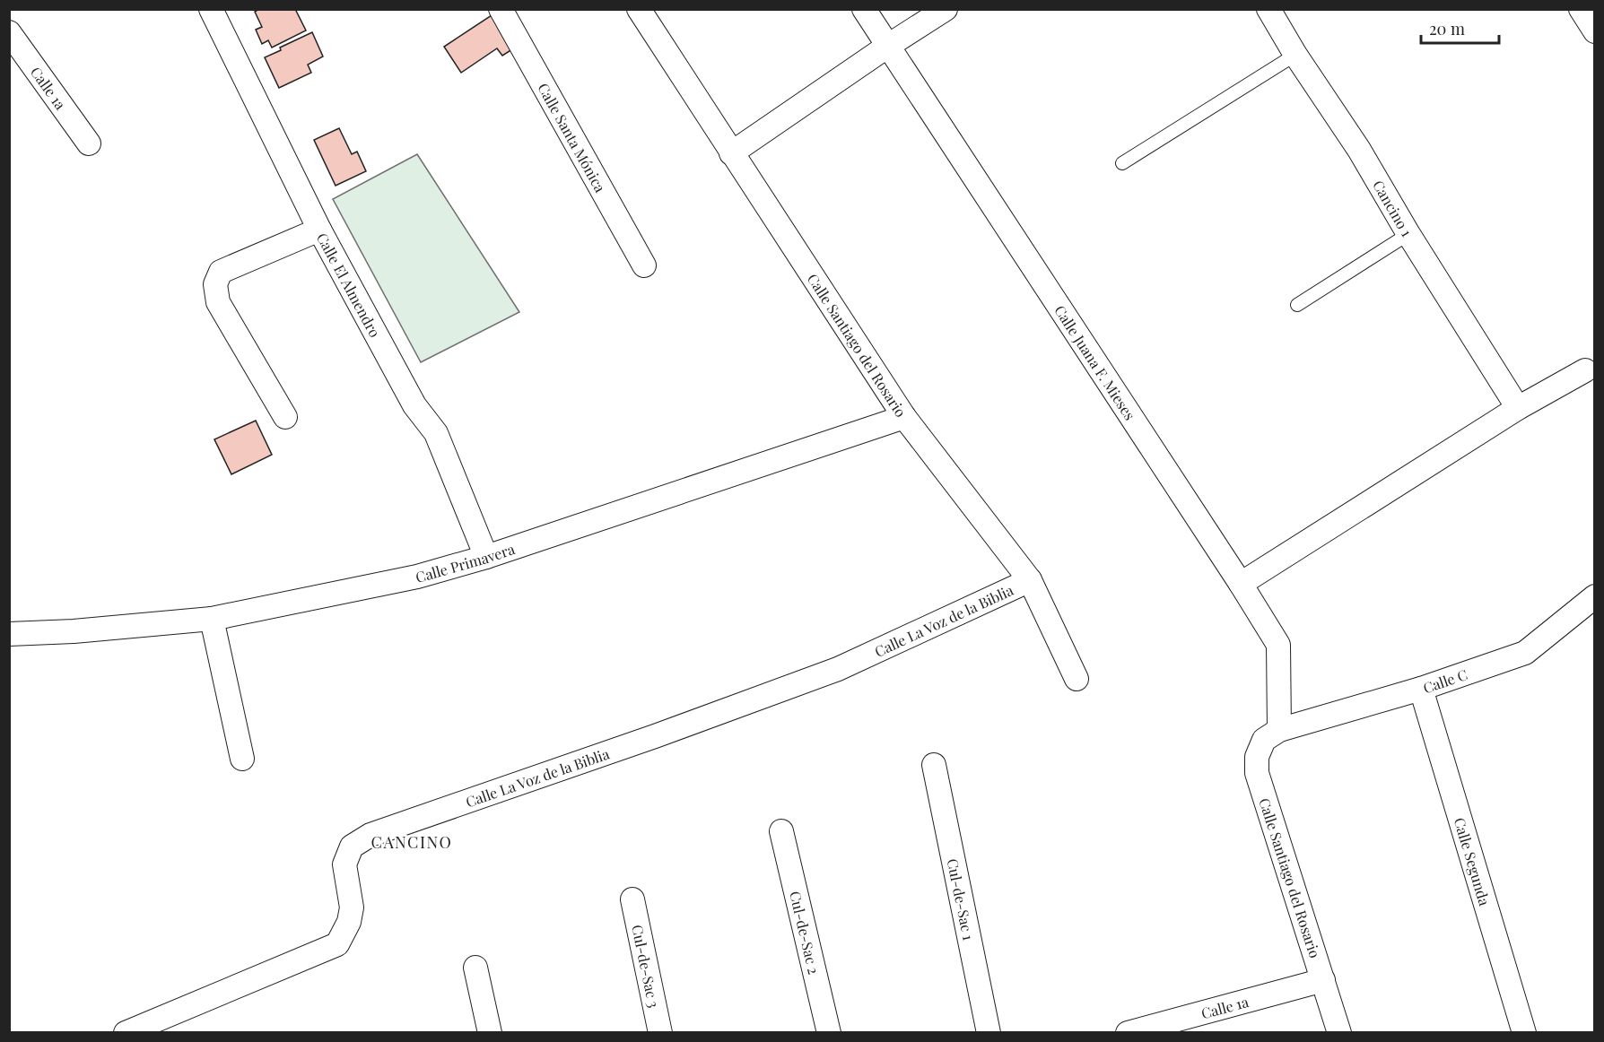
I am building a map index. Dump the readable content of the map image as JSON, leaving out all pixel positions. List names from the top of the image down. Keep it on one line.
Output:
{"streets":{"street":["Calle 1a","Calle Santa Mónica","Cancino 1","Calle El Almendro","Calle Santiago del Rosario","Calle Juana F. Mieses","Calle Primavera","Calle La Voz de la Biblia","Calle C","Calle Segunda","Cul-de-Sac 1","Cul-de-Sac 2","Cul-de-Sac 3"]},"crossings":[["Calle 1a","Calle Santiago del Rosario"],["Calle El Almendro","Calle Primavera"],["Calle Santiago del Rosario","Calle Juana F. Mieses"],["Calle Santiago del Rosario","Calle Primavera"],["Calle Santiago del Rosario","Calle La Voz de la Biblia"],["Calle Santiago del Rosario","Calle C"],["Calle Juana F. Mieses","Calle C"],["Calle C","Calle Segunda"]],"districts":["CANCINO"],"scale_bar":"20 m"}
